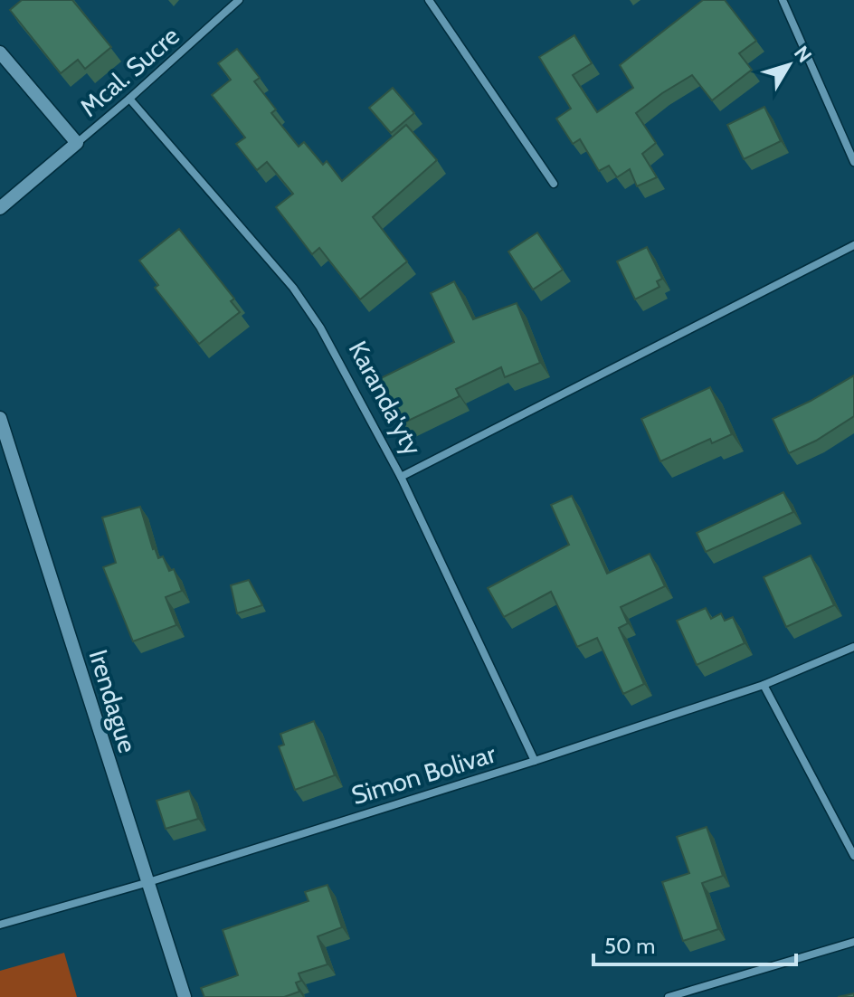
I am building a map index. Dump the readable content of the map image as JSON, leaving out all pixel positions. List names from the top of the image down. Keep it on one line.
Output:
{"streets":{"street":["Mcal. Sucre","Karanda'yty","Irendague","Simon Bolivar"]},"crossings":[["Mcal. Sucre","Karanda'yty"],["Karanda'yty","Simon Bolivar"],["Irendague","Simon Bolivar"]],"scale_bar":"50 m","north":"top right"}
